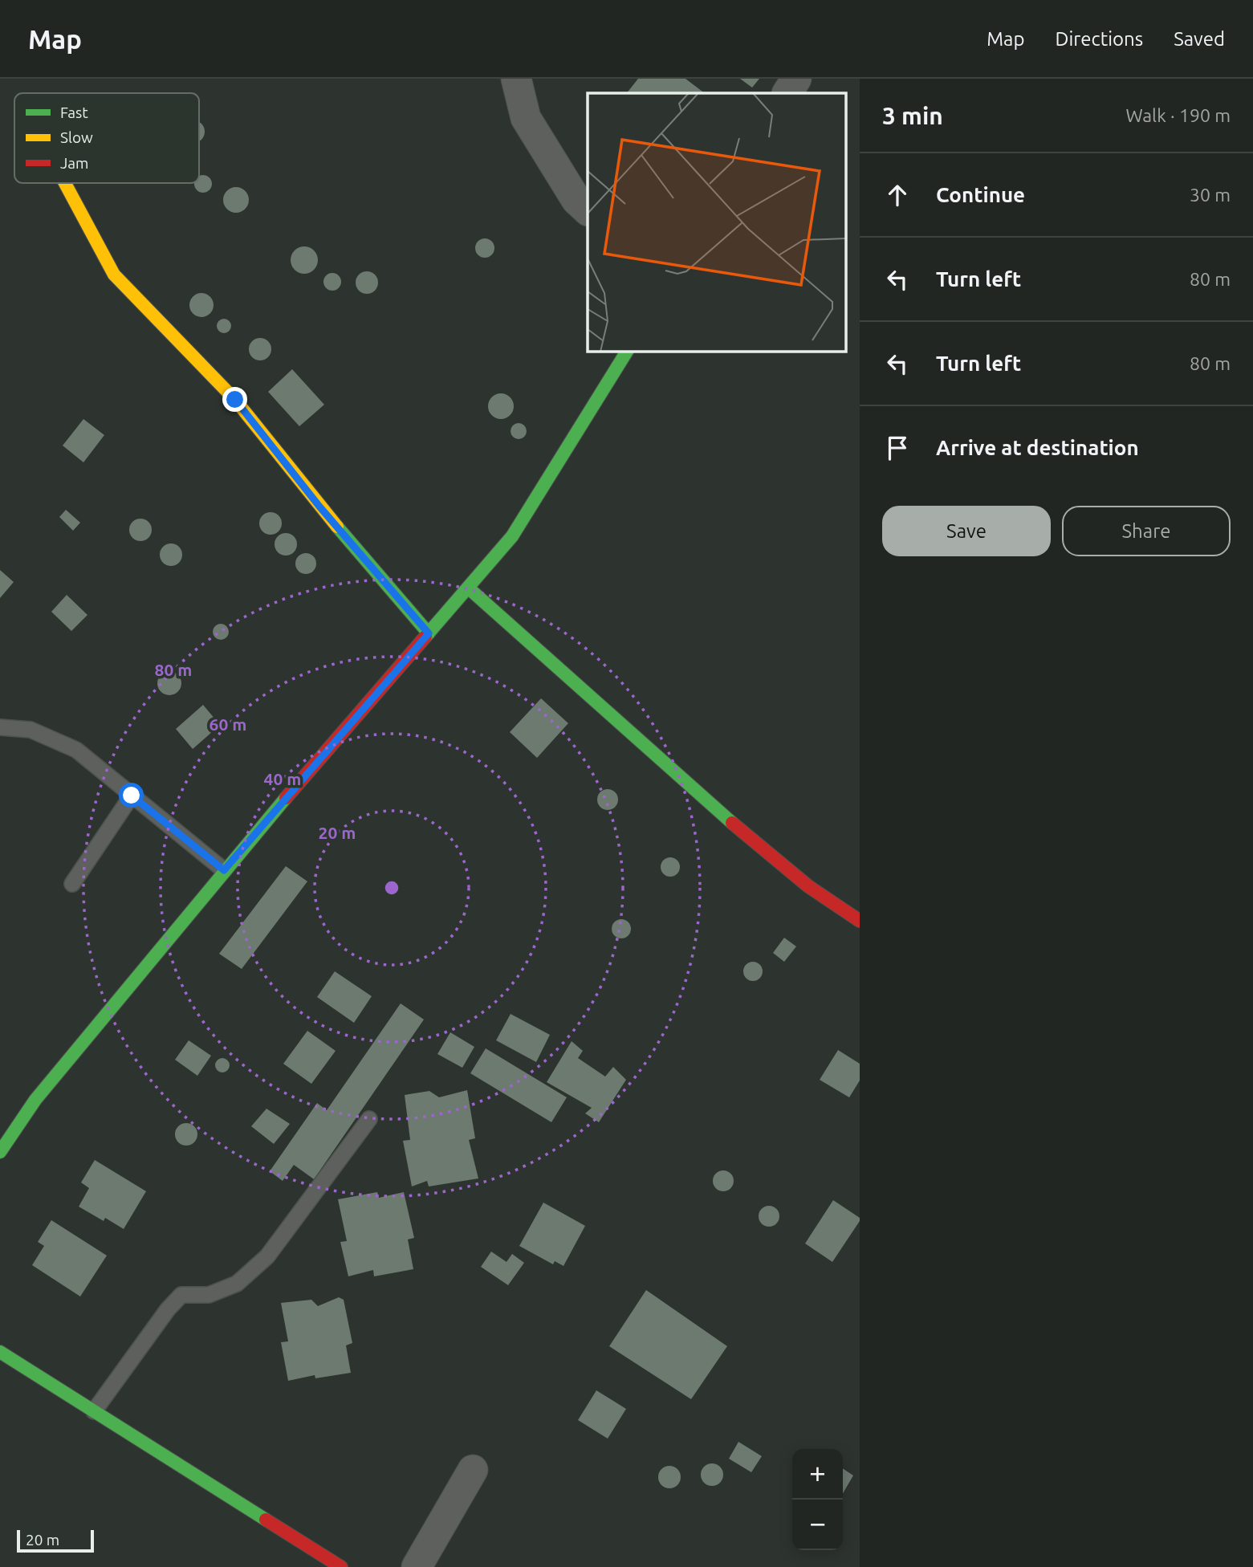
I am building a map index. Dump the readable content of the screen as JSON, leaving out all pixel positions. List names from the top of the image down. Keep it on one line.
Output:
{"legend":["Fast","Slow","Jam"],"scale_bar":"20 m","page":{"header":"Map","nav":["Map","Directions","Saved"],"heading":["3 min","Walk · 190 m"],"list":[["Continue","30 m"],["Turn left","80 m"],["Turn left","80 m"],"Arrive at destination"],"buttons":["Save","Share"],"map_buttons":["+","−"],"scale":"20 m"},"rings":["80 m","60 m","40 m","20 m"]}
